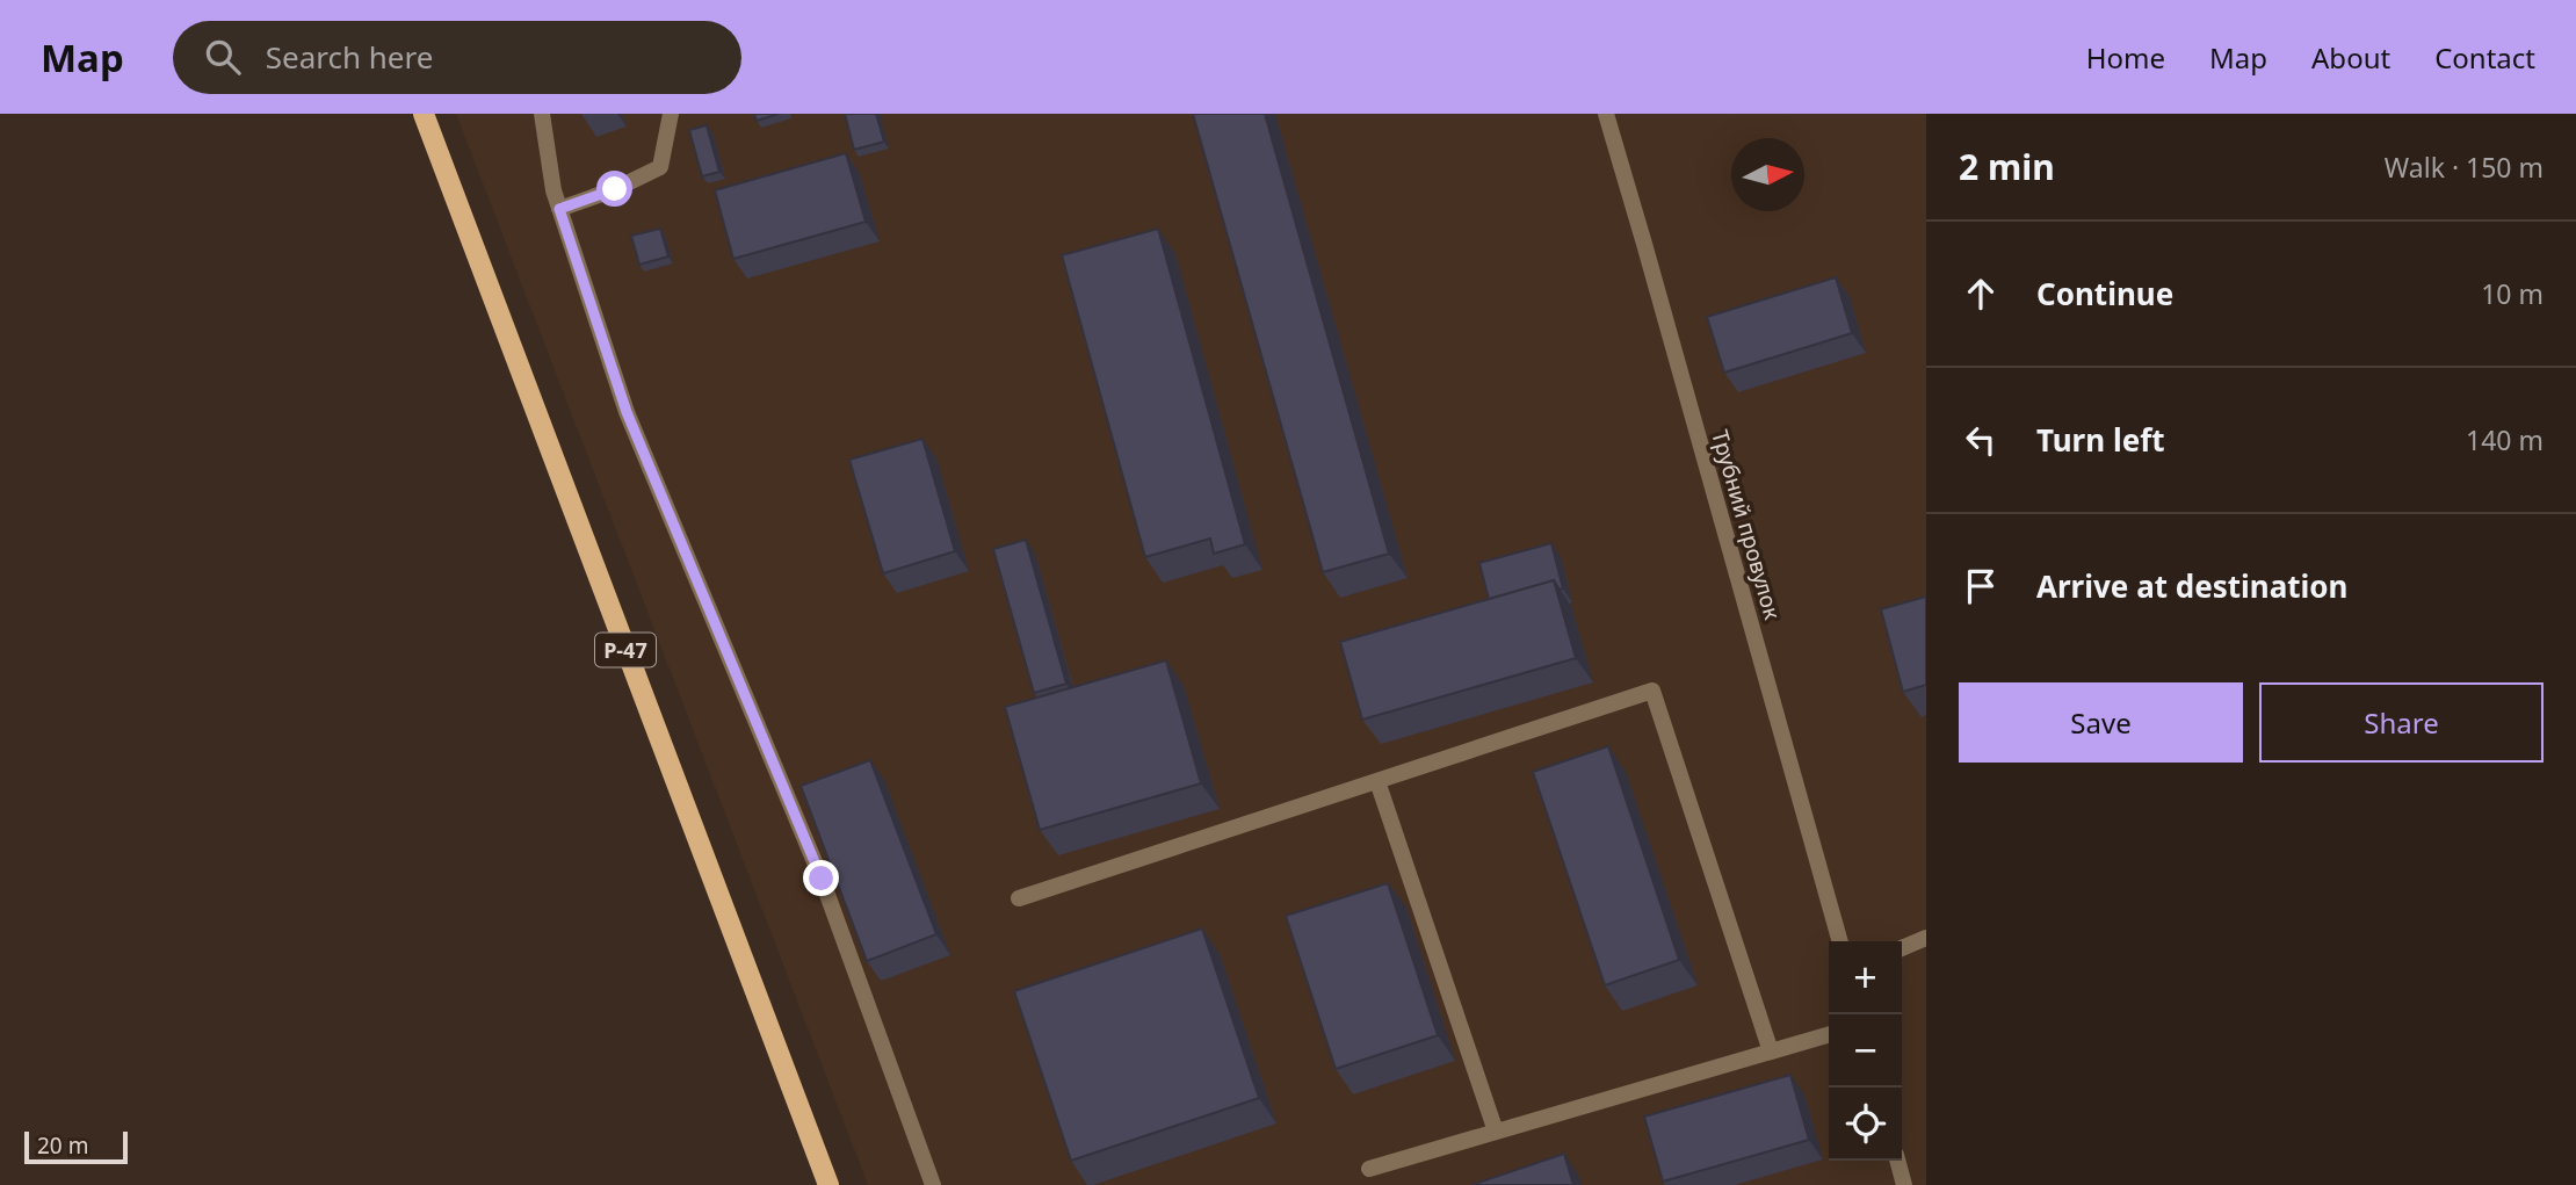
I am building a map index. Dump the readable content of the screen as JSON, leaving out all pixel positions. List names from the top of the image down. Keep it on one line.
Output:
{"streets":{"main road":["Р-47"],"street":["Трубний провулок"]},"scale_bar":"20 m","north":"right","page":{"header":"Map","search":"Search here","nav":["Home","Map","About","Contact"],"heading":["2 min","Walk · 150 m"],"list":[["Continue","10 m"],["Turn left","140 m"],"Arrive at destination"],"buttons":["Save","Share"],"map_buttons":["+","−"],"scale":"20 m"}}
